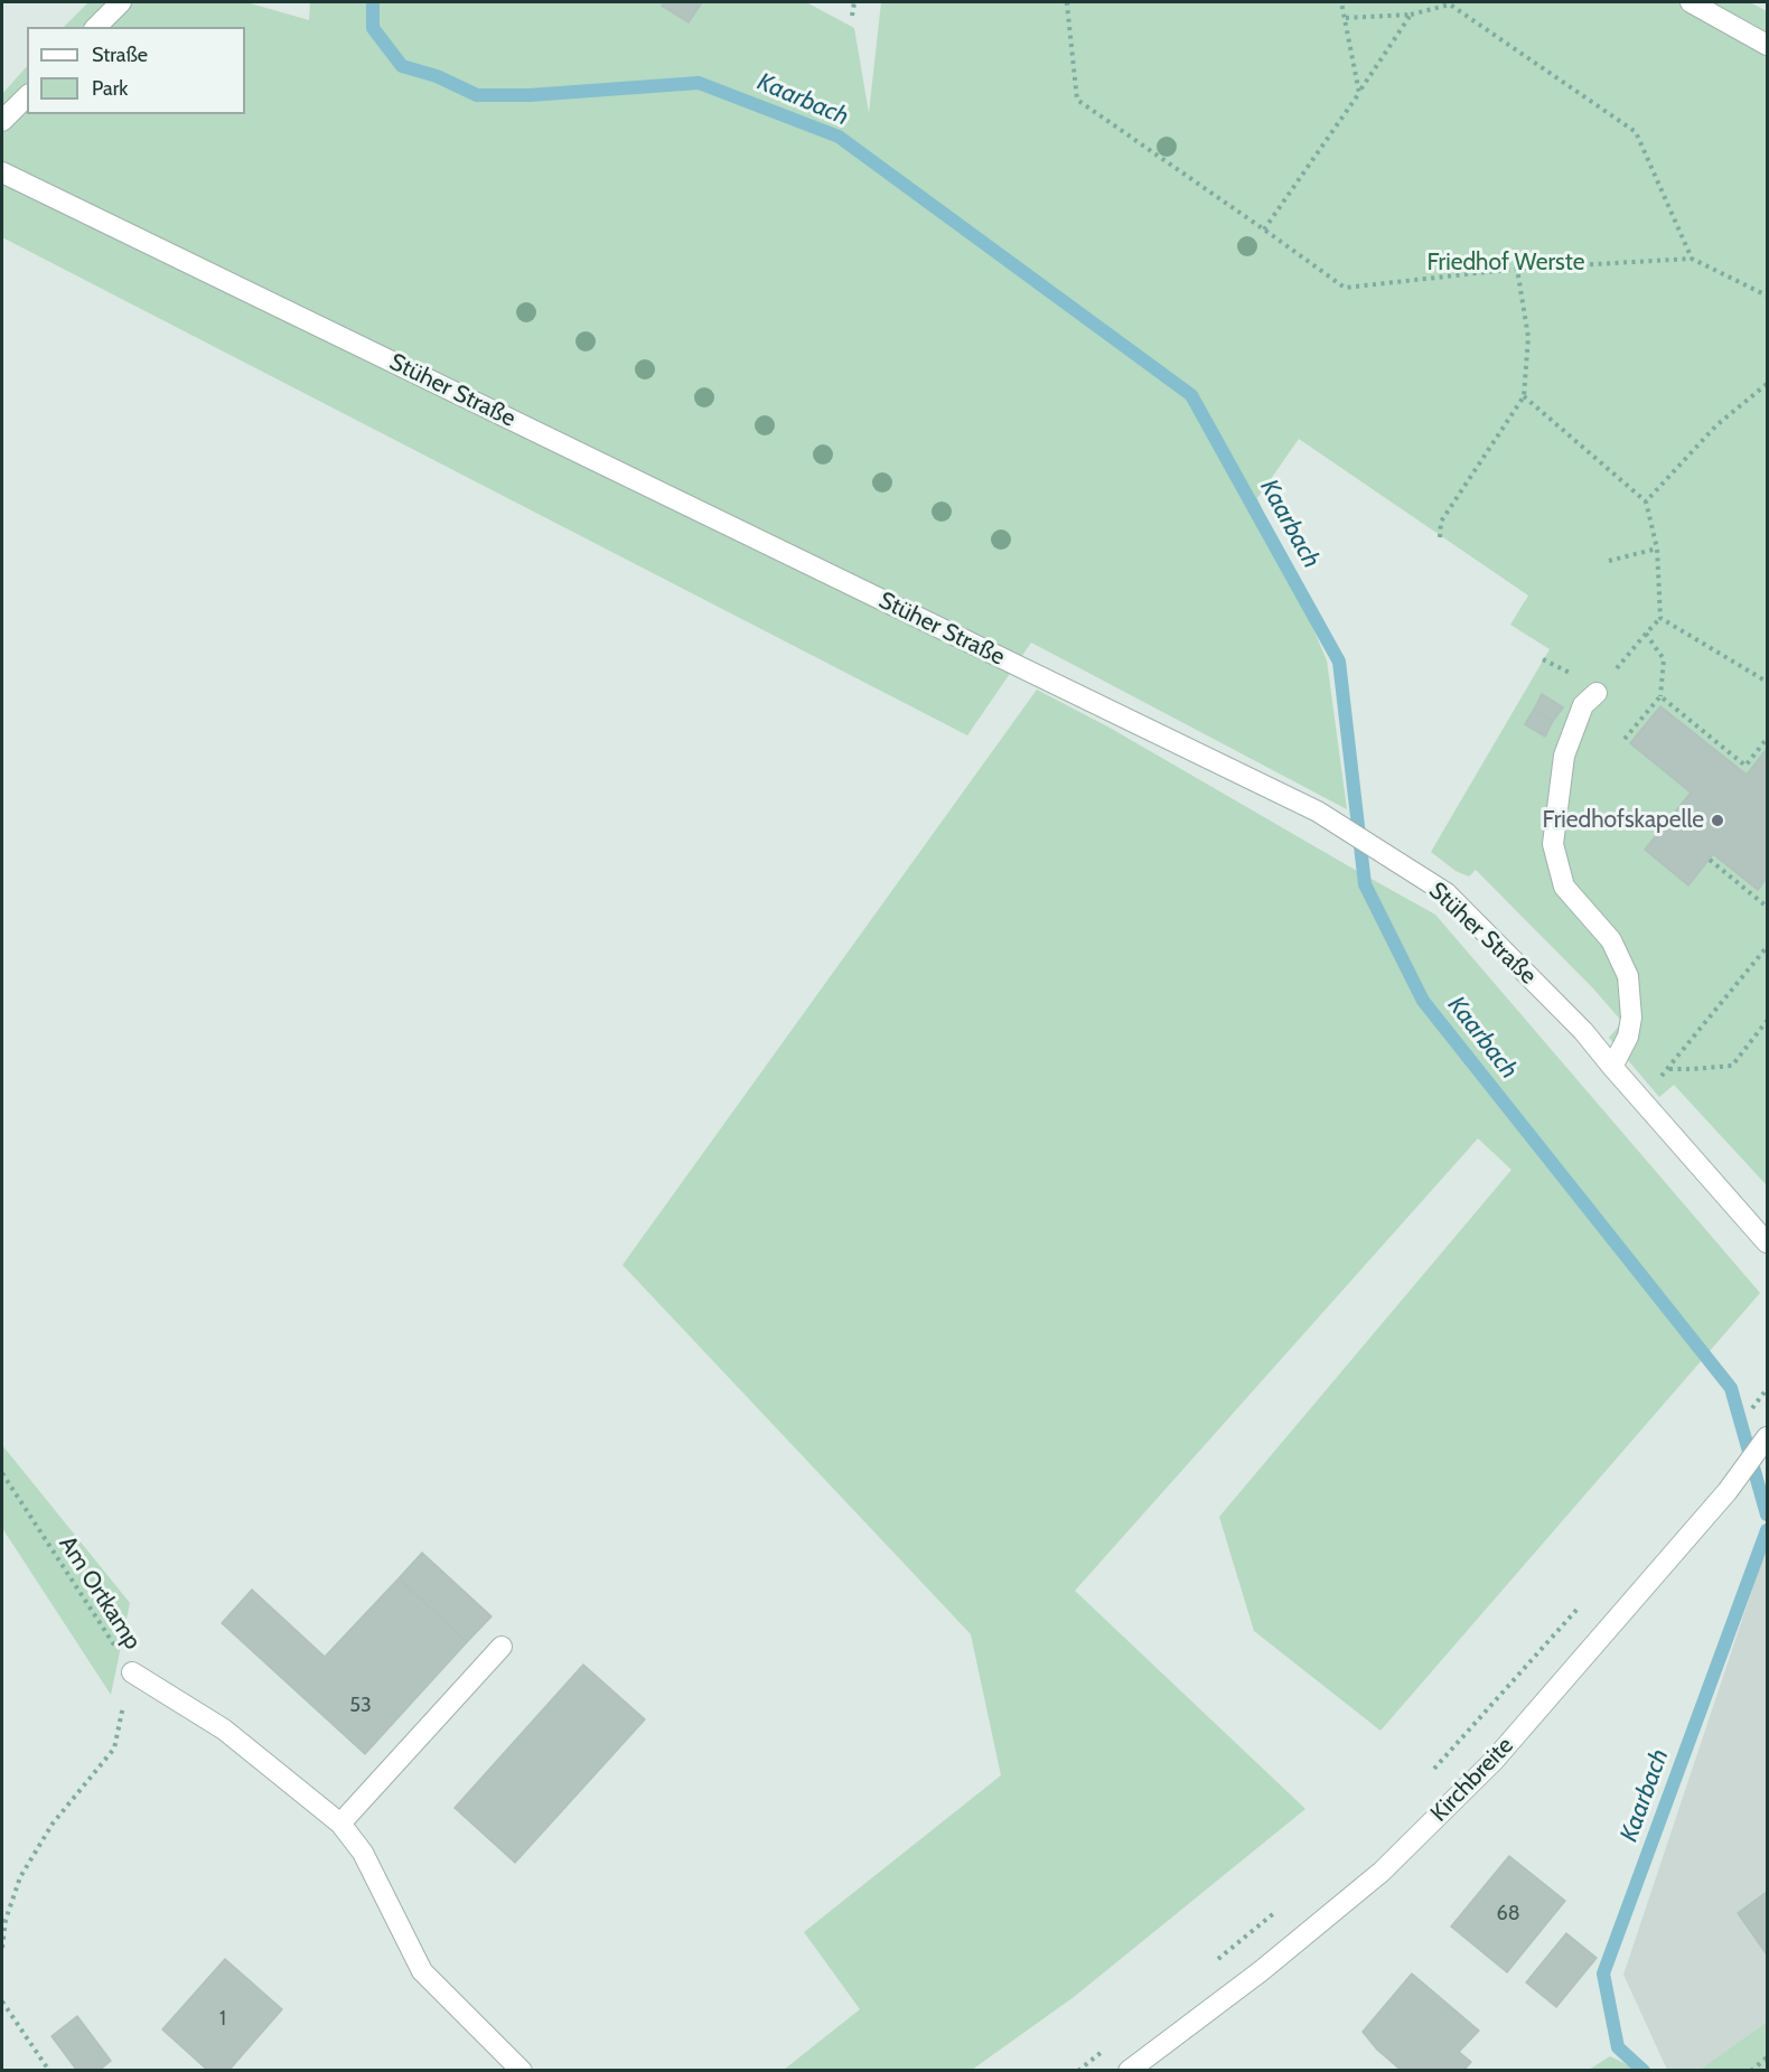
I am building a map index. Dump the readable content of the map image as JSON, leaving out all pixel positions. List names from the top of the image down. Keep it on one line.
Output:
{"streets":{"street":["Stüher Straße","Kirchbreite"],"path":["Am Ortkamp"]},"water":["Kaarbach"],"parks":["Friedhof Werste"],"places":["Friedhofskapelle"],"house_numbers":["53","68","1"],"legend":["Straße","Park"]}
